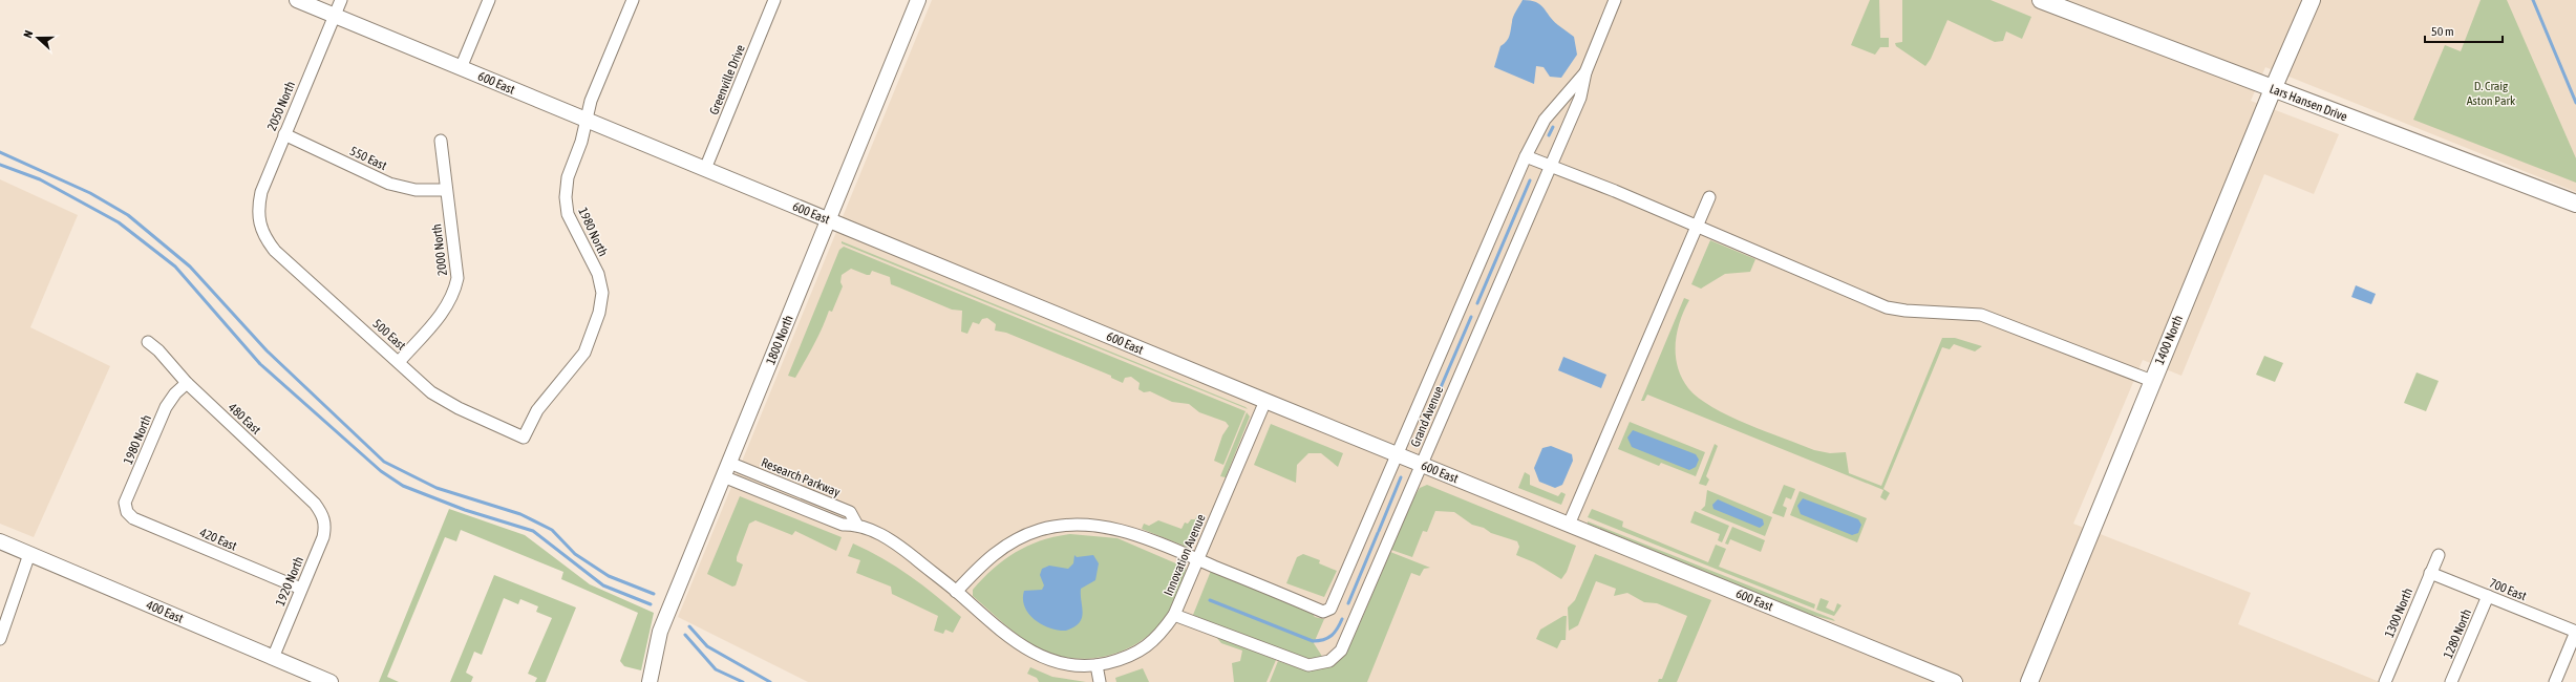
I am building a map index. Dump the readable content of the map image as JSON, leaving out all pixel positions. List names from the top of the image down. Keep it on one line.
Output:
{"streets":{"main road":["Lars Hansen Drive","1400 North"],"street":["Greenville Drive","600 East","2050 North","550 East","1980 North","2000 North","500 East","1800 North","Grand Avenue","480 East","Research Parkway","420 East","Innovation Avenue","1920 North","700 East","400 East","1300 North","1280 North"]},"crossings":[["Greenville Drive","600 East"],["600 East","2050 North"],["600 East","1980 North"],["600 East","1800 North"],["600 East","Grand Avenue"],["600 East","Innovation Avenue"],["Lars Hansen Drive","1400 North"],["2050 North","550 East"],["2050 North","500 East"],["550 East","2000 North"],["1980 North","500 East"],["1980 North","480 East"],["1980 North","420 East"],["2000 North","500 East"],["1800 North","Research Parkway"],["Grand Avenue","Innovation Avenue"],["480 East","1920 North"],["Research Parkway","Innovation Avenue"],["420 East","1920 North"],["1920 North","400 East"],["700 East","1300 North"],["700 East","1280 North"]],"parks":["D. Craig Aston Park"],"scale_bar":"50 m","north":"left"}
